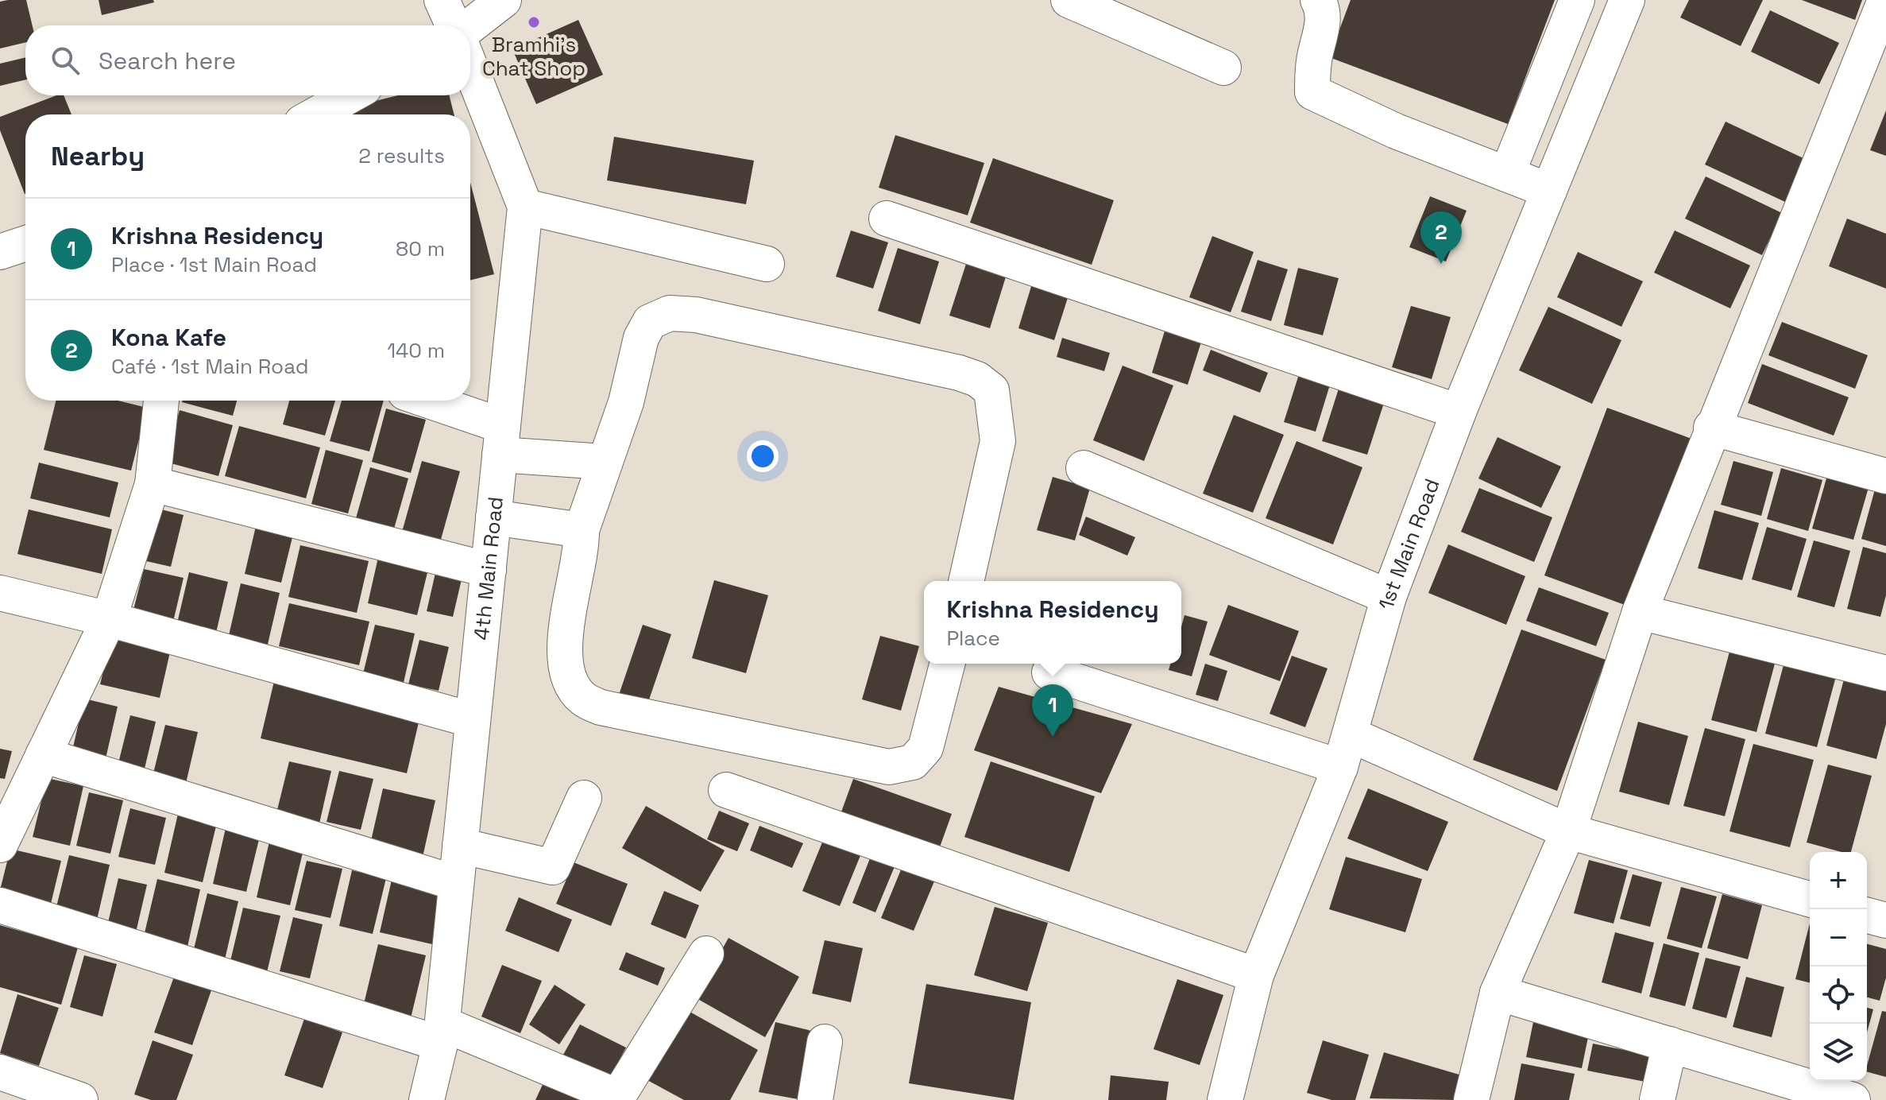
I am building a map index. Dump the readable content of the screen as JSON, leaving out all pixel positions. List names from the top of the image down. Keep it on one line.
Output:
{"streets":{"street":["1st Main Road","4th Main Road"]},"places":["Bramhi's Chat Shop"],"page":{"search":"Search here","heading":["Nearby","2 results"],"list":[{"mark":"1","name":"Krishna Residency","note":"Place · 1st Main Road","value":"80 m"},{"mark":"2","name":"Kona Kafe","note":"Café · 1st Main Road","value":"140 m"}],"pins":["2","1"],"popup":["Krishna Residency","Place"],"map_buttons":["+","−"]}}
